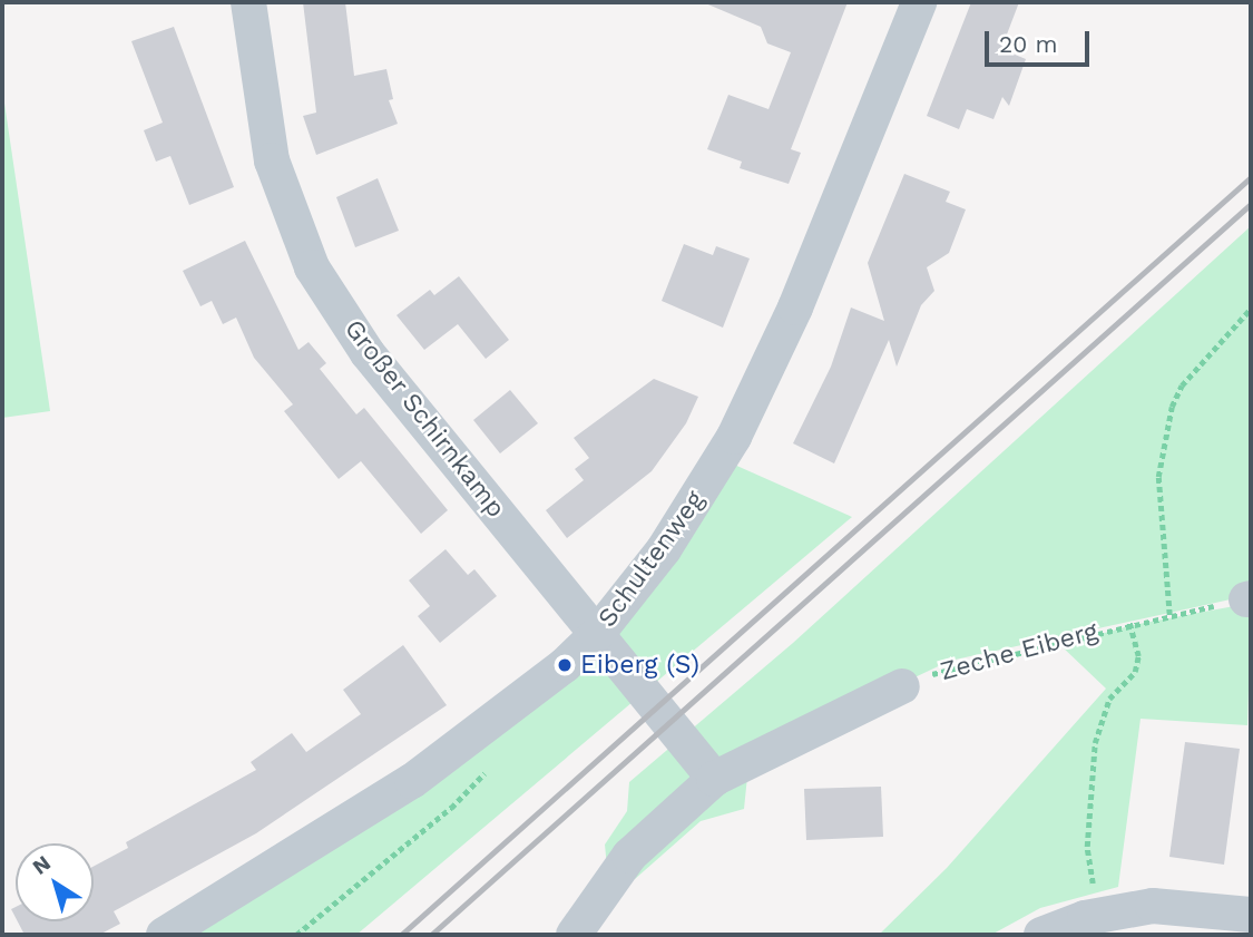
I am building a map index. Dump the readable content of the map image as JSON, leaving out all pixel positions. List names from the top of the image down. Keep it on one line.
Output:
{"streets":{"street":["Großer Schirnkamp","Schultenweg"],"path":["Zeche Eiberg"]},"crossings":[["Großer Schirnkamp","Schultenweg"]],"places":["Eiberg (S)"],"scale_bar":"20 m","north":"top left"}
